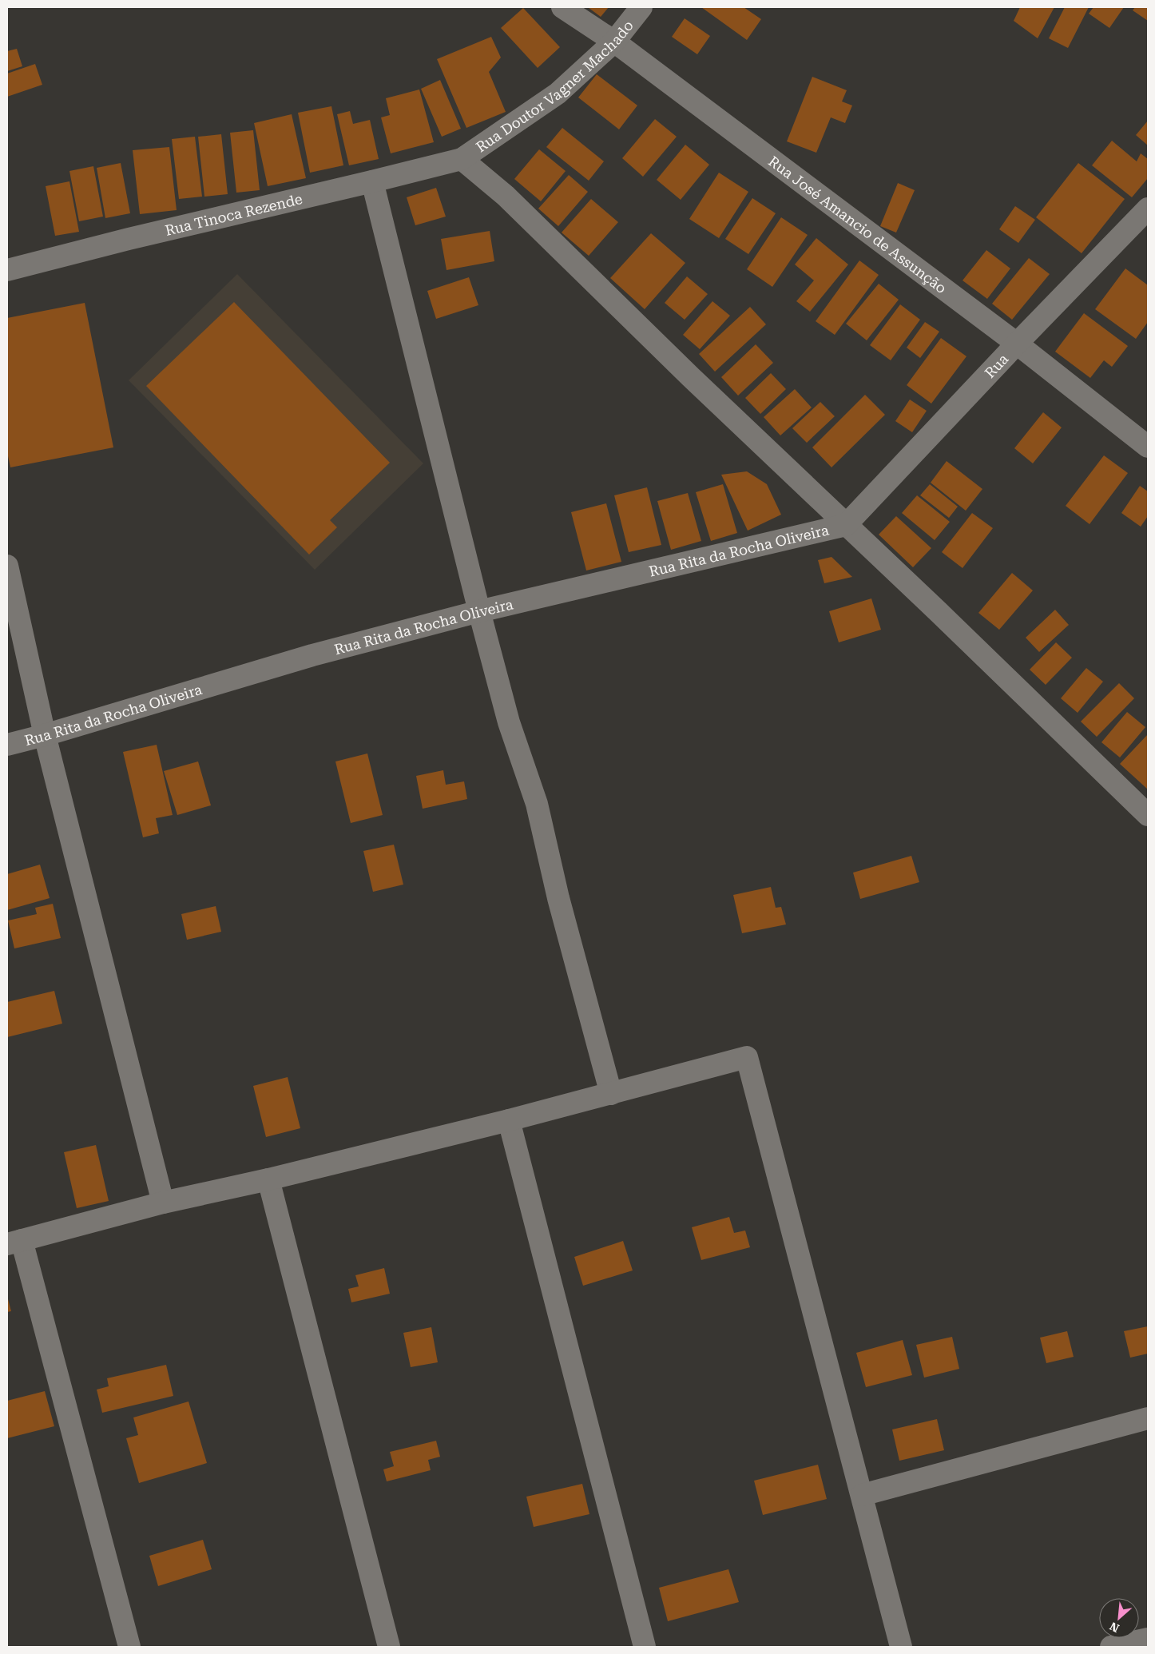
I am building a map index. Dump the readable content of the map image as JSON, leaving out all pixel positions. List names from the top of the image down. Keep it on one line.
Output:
{"streets":{"street":["Rua Doutor Vagner Machado","Rua Tinoca Rezende","Rua José Amancio de Assunção","Rua","Rua Rita da Rocha Oliveira"]},"crossings":[["Rua Doutor Vagner Machado","Rua Tinoca Rezende"],["Rua Doutor Vagner Machado","Rua José Amancio de Assunção"],["Rua José Amancio de Assunção","Rua"],["Rua","Rua Rita da Rocha Oliveira"]],"north":"bottom left"}
